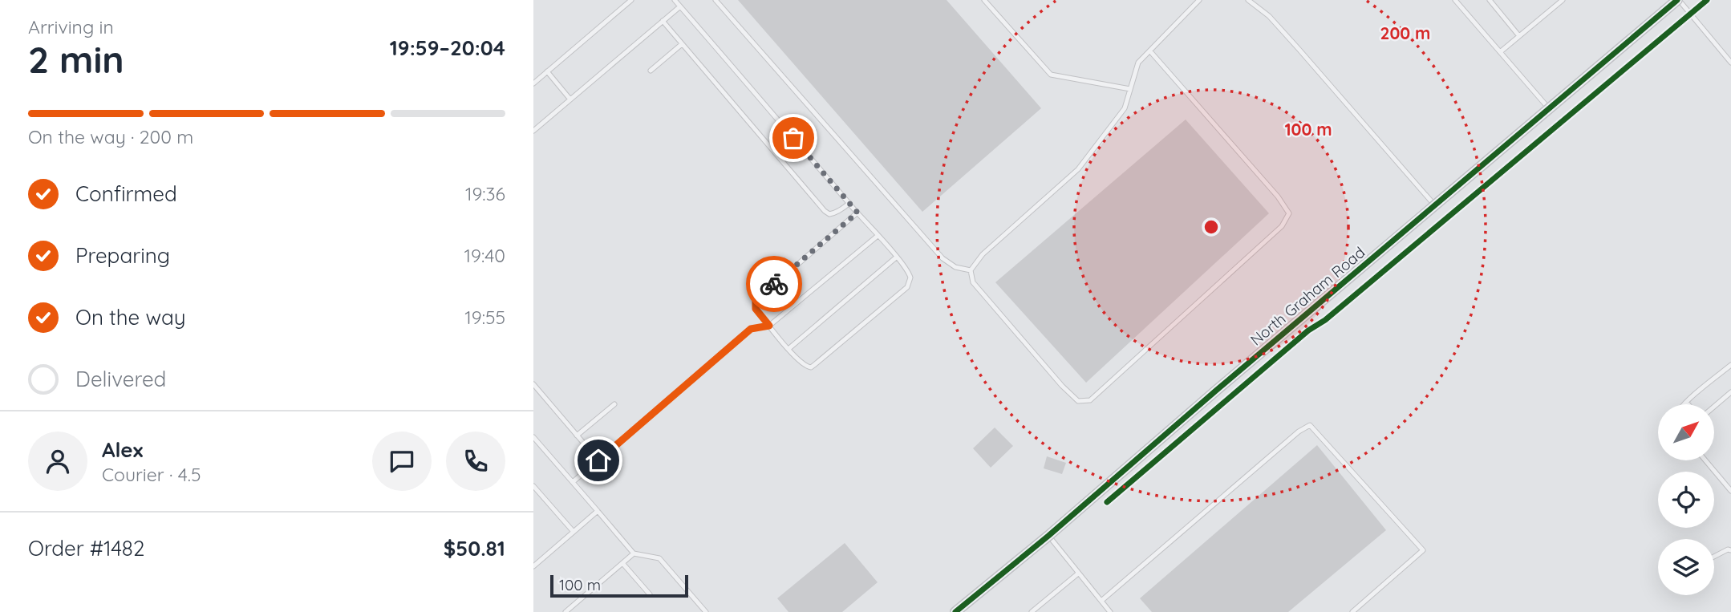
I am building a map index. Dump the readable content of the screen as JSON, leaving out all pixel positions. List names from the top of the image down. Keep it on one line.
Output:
{"streets":{"street":["North Graham Road"]},"scale_bar":"100 m","north":"top right","page":{"heading":["2 min","Arriving in","19:59–20:04"],"panel":["Alex","Courier · 4.5","Order #1482","$50.81"],"bar":"On the way · 200 m","list":[["Confirmed","19:36"],["Preparing","19:40"],["On the way","19:55"],"Delivered"],"scale":"100 m"},"rings":["200 m","100 m"]}
